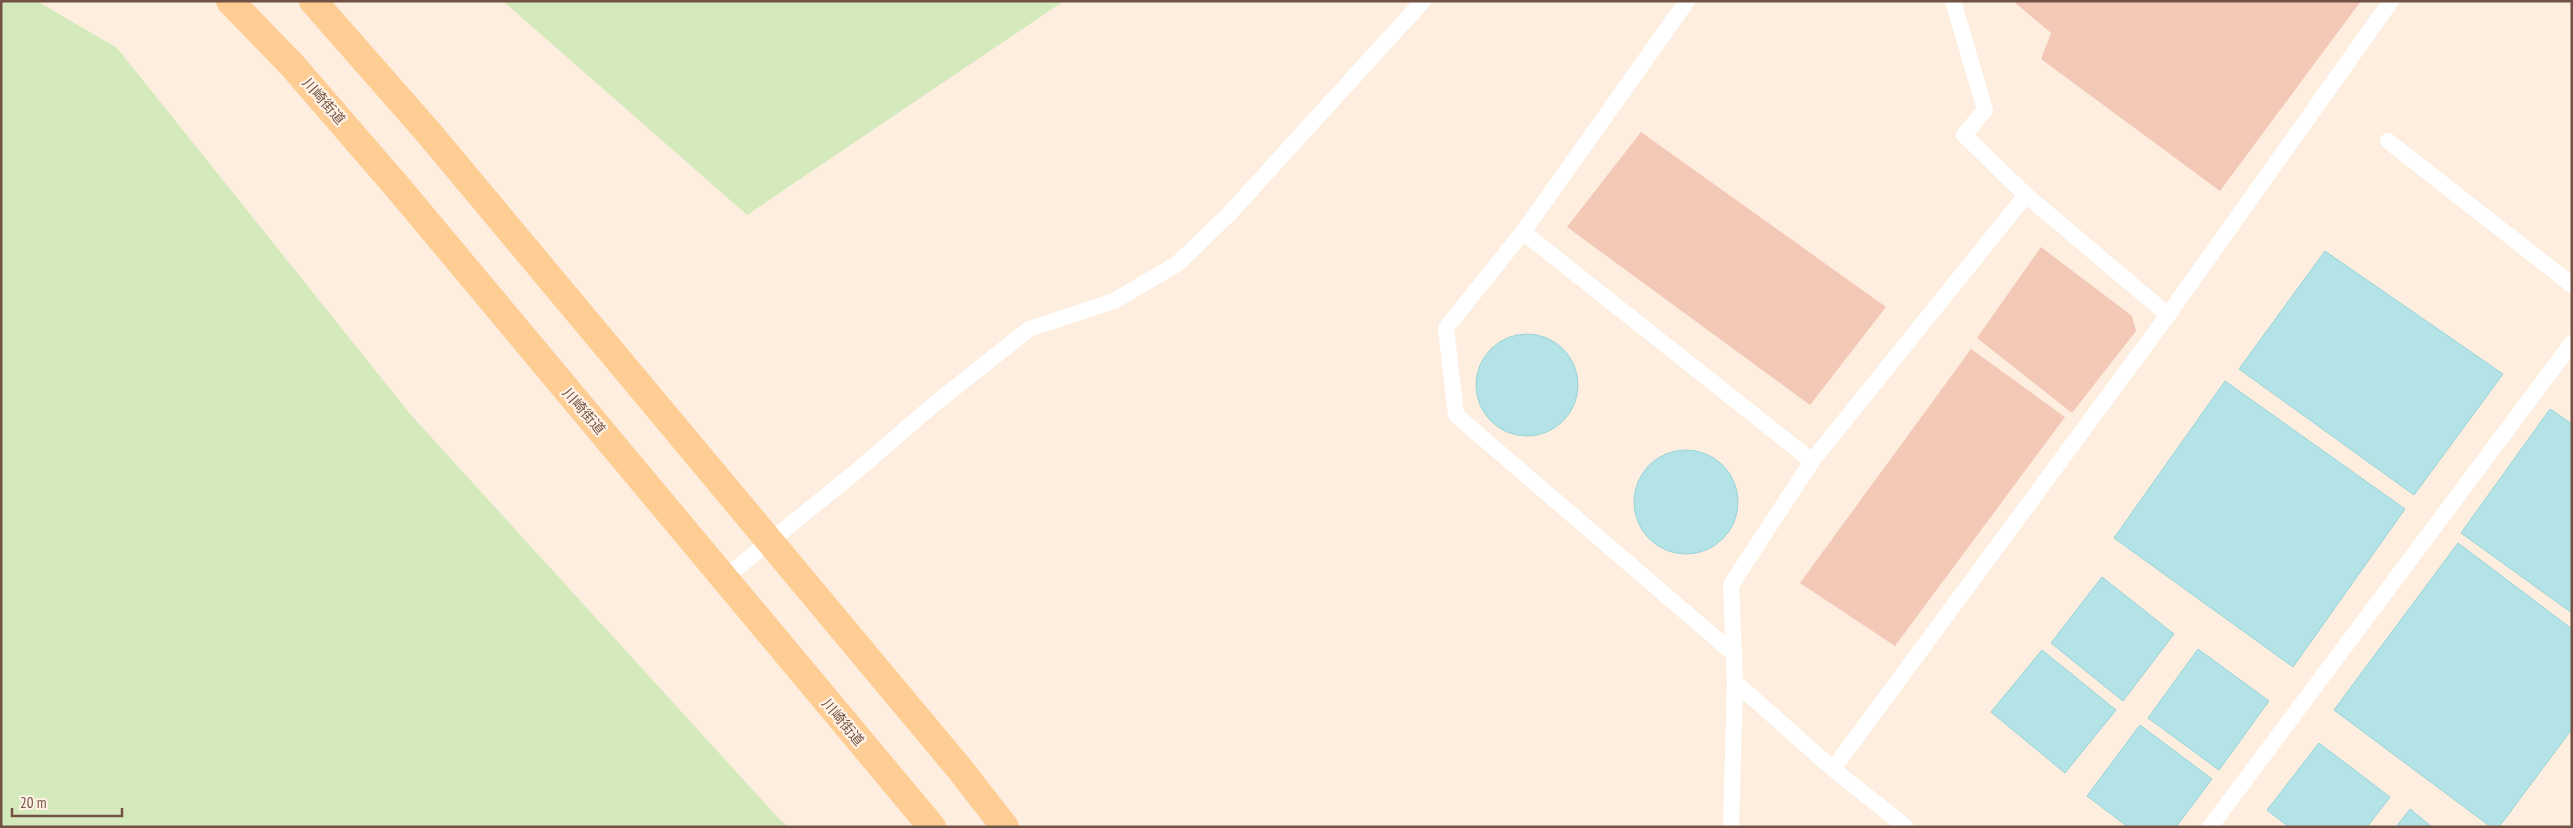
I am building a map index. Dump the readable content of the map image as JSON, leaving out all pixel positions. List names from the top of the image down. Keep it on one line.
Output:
{"streets":{"main road":["川崎街道"]},"scale_bar":"20 m"}
